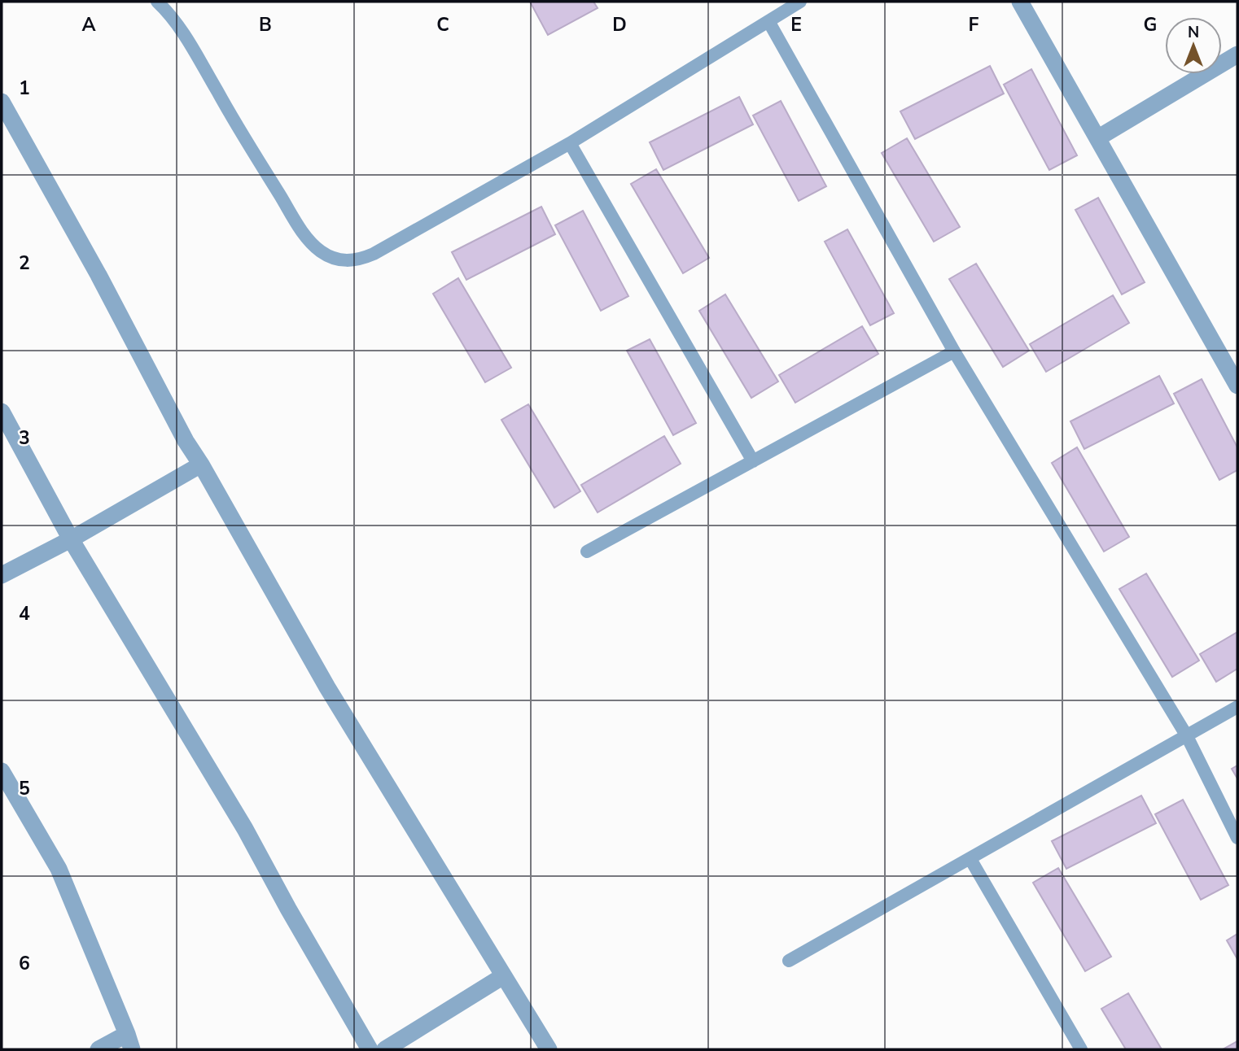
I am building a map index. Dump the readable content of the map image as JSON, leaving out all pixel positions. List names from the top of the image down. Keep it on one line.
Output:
{"north":"top","grid":{"columns":["A","B","C","D","E","F","G"],"rows":["1","2","3","4","5","6"]}}
